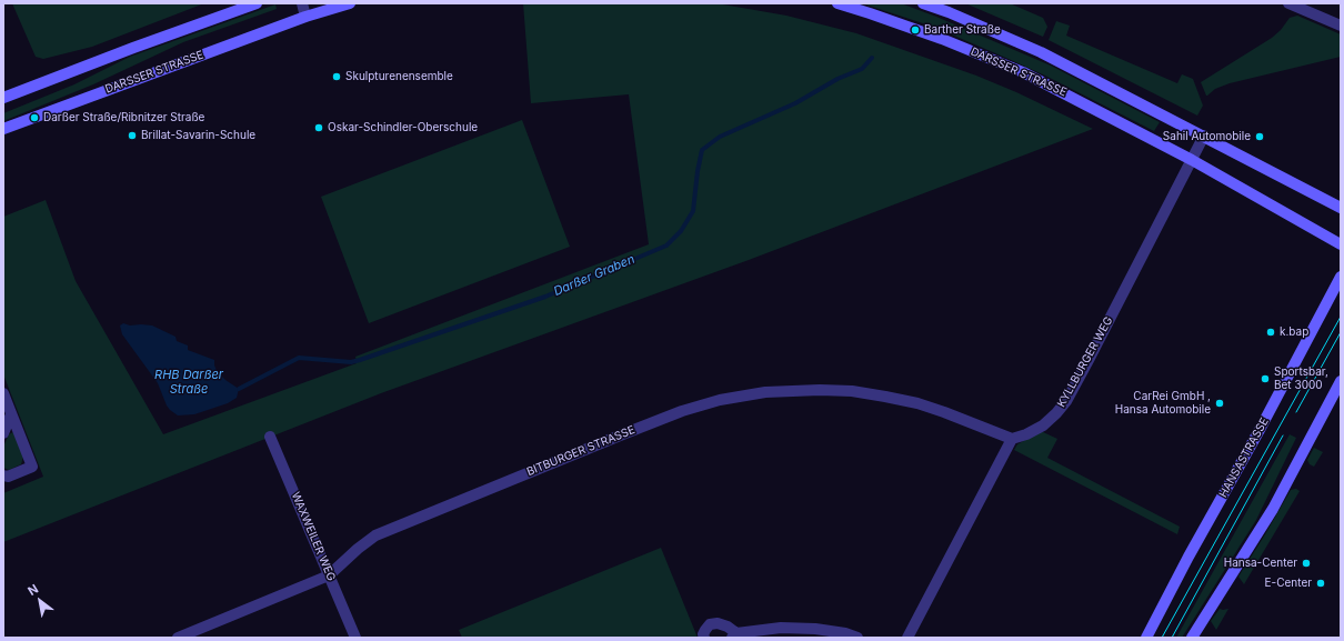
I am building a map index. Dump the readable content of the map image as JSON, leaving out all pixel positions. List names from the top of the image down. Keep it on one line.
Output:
{"streets":{"main road":["DARSSER STRASSE","HANSASTRASSE"],"street":["KYLLBURGER WEG","BITBURGER STRASSE","WAXWEILER WEG"]},"crossings":[["DARSSER STRASSE","KYLLBURGER WEG"],["KYLLBURGER WEG","BITBURGER STRASSE"],["BITBURGER STRASSE","WAXWEILER WEG"]],"water":["Darßer Graben","RHB Darßer Straße"],"places":["Barther Straße","Skulpturenensemble","Darßer Straße/Ribnitzer Straße","Oskar-Schindler-Oberschule","Brillat-Savarin-Schule","Sahil Automobile","k.bap","Sportsbar, Bet 3000","CarRei GmbH , Hansa Automobile","Hansa-Center","E-Center"],"north":"top left"}
